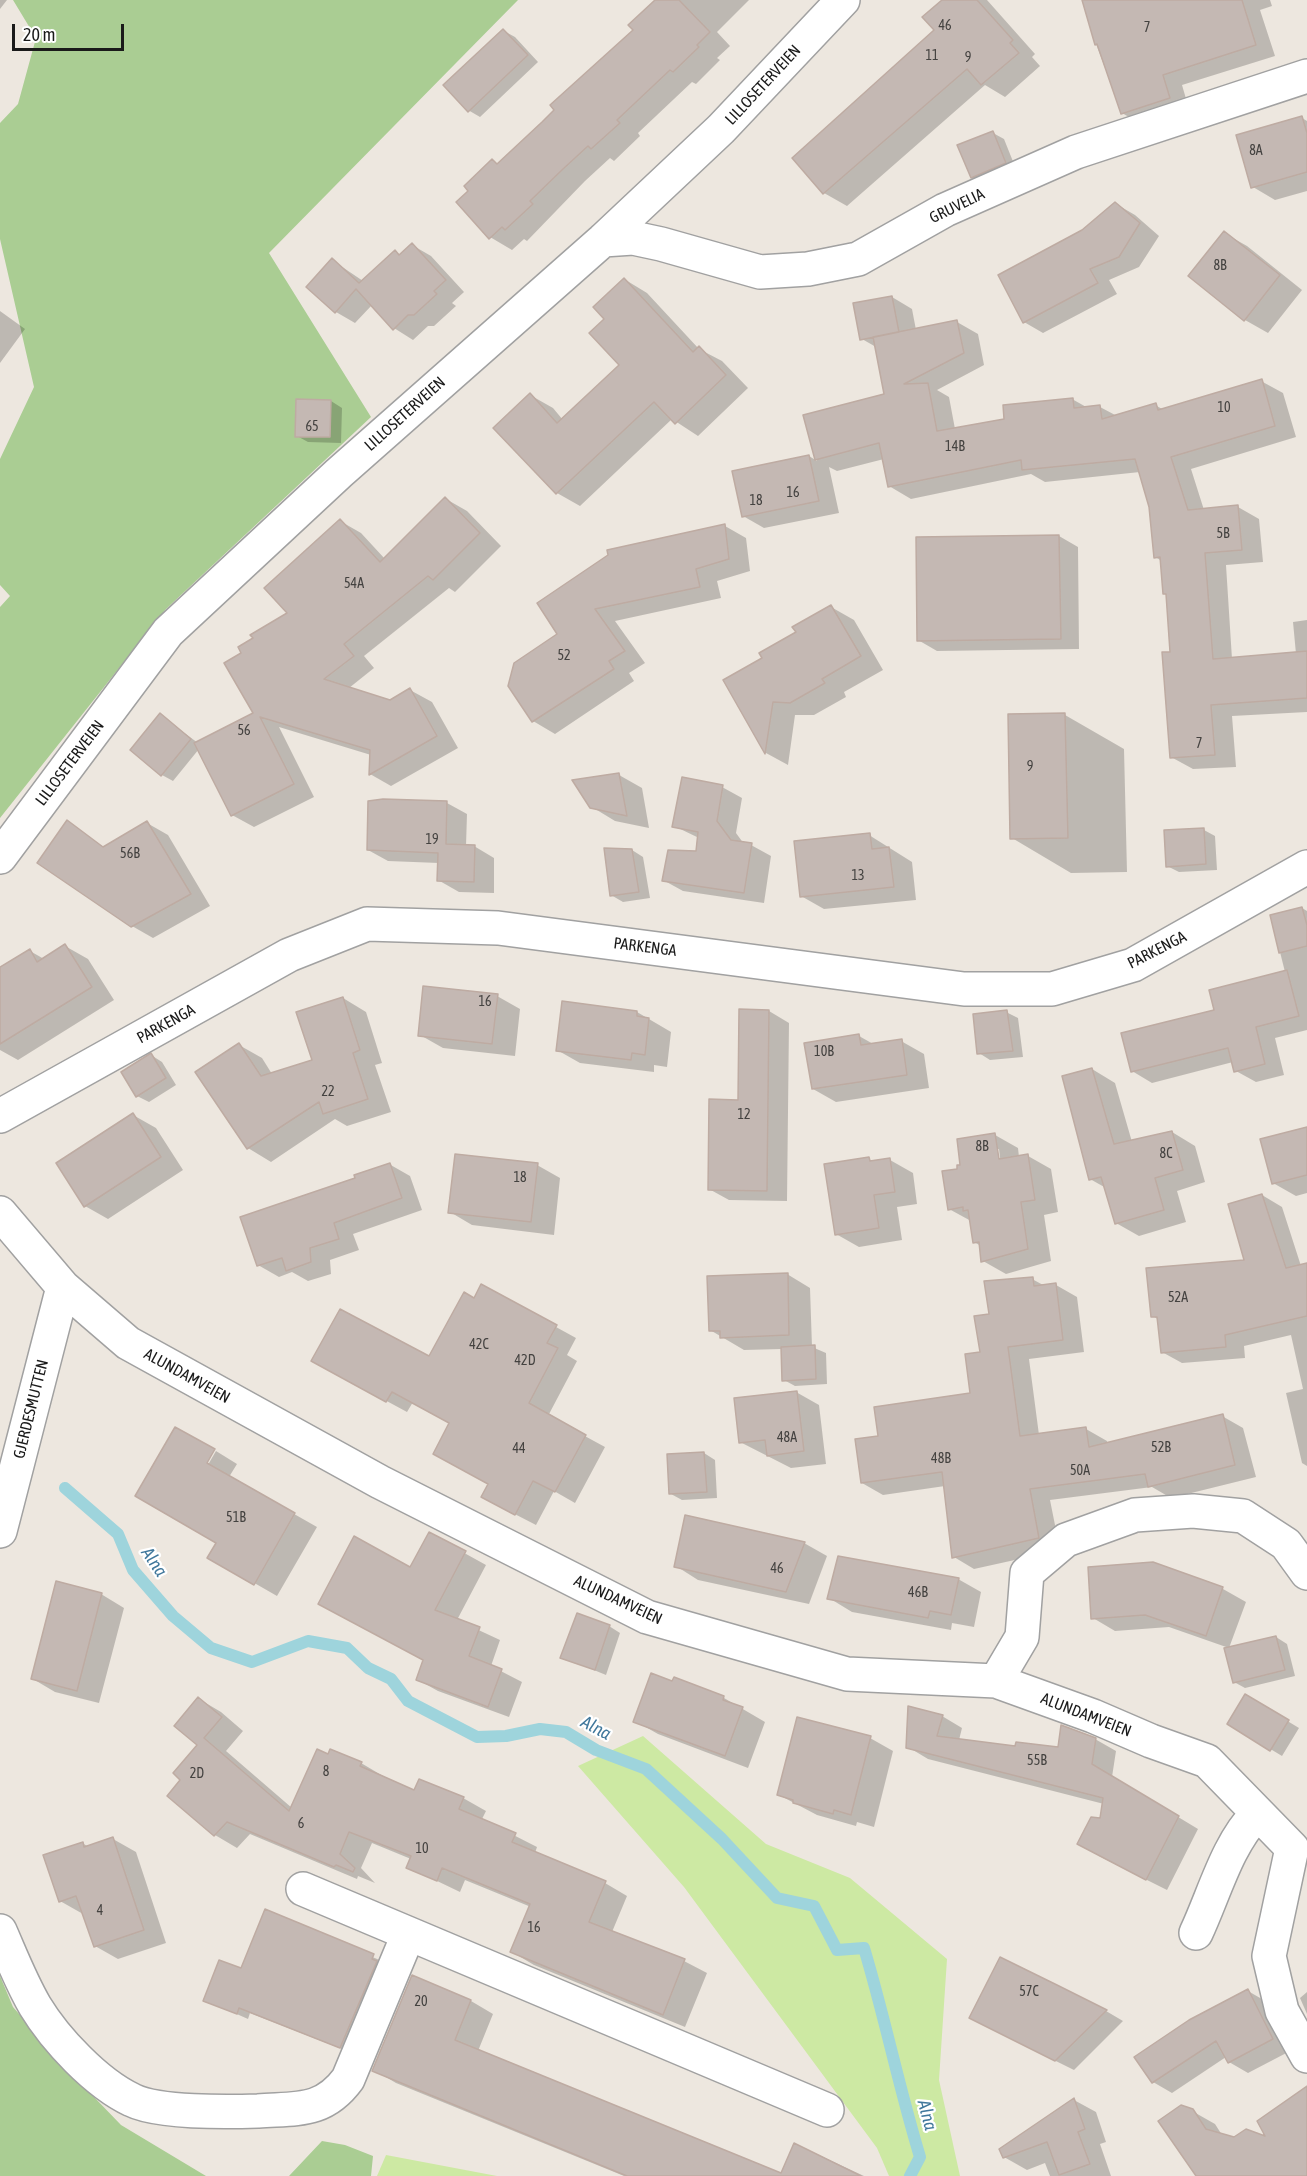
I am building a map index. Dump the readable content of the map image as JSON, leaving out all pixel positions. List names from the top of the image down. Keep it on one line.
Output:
{"streets":{"street":["LILLOSETERVEIEN","GRUVELIA","PARKENGA","ALUNDAMVEIEN","GJERDESMUTTEN"]},"crossings":[["LILLOSETERVEIEN","GRUVELIA"],["ALUNDAMVEIEN","GJERDESMUTTEN"]],"water":["Alna"],"house_numbers":["46","7","11","9","8A","8B","10","65","14B","16","18","5B","54A","52","56","7","9","19","56B","13","16","10B","22","12","8B","8C","18","52A","42C","42D","48A","52B","44","48B","50A","51B","46","46B","55B","8","2D","6","10","4","16","57C","20"],"scale_bar":"20 m"}
